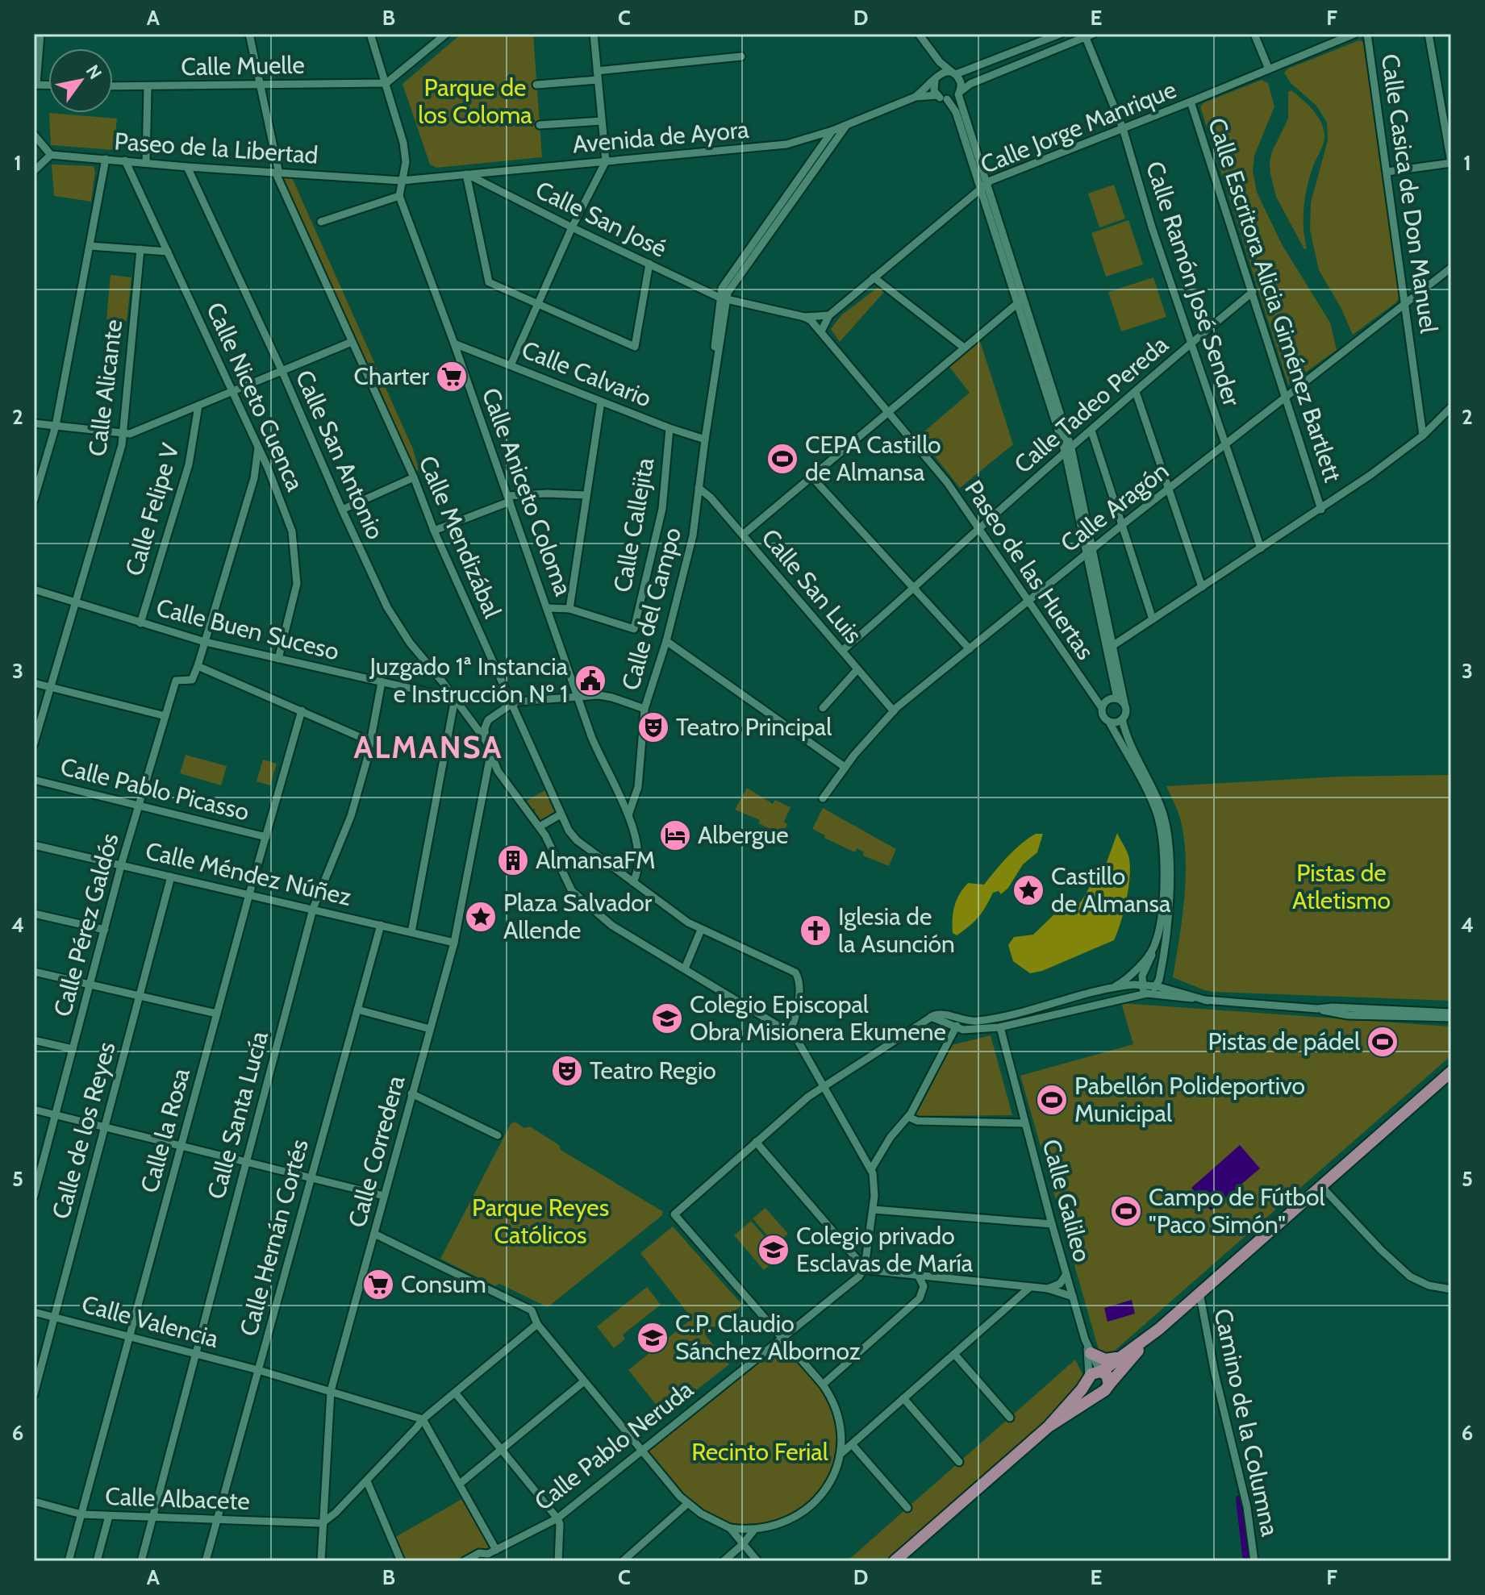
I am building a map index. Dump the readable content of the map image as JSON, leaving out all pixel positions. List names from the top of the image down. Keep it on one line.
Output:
{"streets":{"street":["Calle Muelle","Calle Jorge Manrique","Avenida de Ayora","Paseo de la Libertad","Calle Casica de Don Manuel","Calle San José","Calle Ramón José Sender","Calle Escritora Alicia Giménez Bartlett","Calle Calvario","Calle Alicante","Calle Niceto Cuenca","Calle Tadeo Pereda","Calle San Antonio","Calle Aniceto Coloma","Calle Aragón","Calle Felipe V","Calle Callejita","Calle Mendizábal","Paseo de las Huertas","Calle San Luis","Calle del Campo","Calle Buen Suceso","Calle Pablo Picasso","Calle Méndez Núñez","Calle Pérez Galdós","Calle Santa Lucía","Calle de los Reyes","Calle la Rosa","Calle Corredera","Calle Galileo","Calle Hernán Cortés","Calle Valencia","Camino de la Columna","Calle Pablo Neruda","Calle Albacete"]},"crossings":[["Calle Muelle","Calle Aniceto Coloma"],["Calle Muelle","Calle Mendizábal"],["Calle Jorge Manrique","Calle Ramón José Sender"],["Calle Jorge Manrique","Calle Escritora Alicia Giménez Bartlett"],["Calle Jorge Manrique","Paseo de las Huertas"],["Avenida de Ayora","Paseo de la Libertad"],["Avenida de Ayora","Calle San José"],["Avenida de Ayora","Calle Aniceto Coloma"],["Avenida de Ayora","Calle del Campo"],["Paseo de la Libertad","Calle Niceto Cuenca"],["Paseo de la Libertad","Calle San Antonio"],["Paseo de la Libertad","Calle Aniceto Coloma"],["Paseo de la Libertad","Calle Mendizábal"],["Calle Casica de Don Manuel","Calle Aragón"],["Calle San José","Paseo de las Huertas"],["Calle San José","Calle del Campo"],["Calle Ramón José Sender","Calle Tadeo Pereda"],["Calle Ramón José Sender","Calle Aragón"],["Calle Escritora Alicia Giménez Bartlett","Calle Tadeo Pereda"],["Calle Escritora Alicia Giménez Bartlett","Calle Aragón"],["Calle Calvario","Calle Aniceto Coloma"],["Calle Calvario","Calle Callejita"],["Calle Calvario","Calle del Campo"],["Calle Alicante","Calle Buen Suceso"],["Calle Niceto Cuenca","Calle Buen Suceso"],["Calle Tadeo Pereda","Paseo de las Huertas"],["Calle Tadeo Pereda","Calle San Luis"],["Calle San Antonio","Calle Mendizábal"],["Calle San Antonio","Calle Buen Suceso"],["Calle San Antonio","Calle Corredera"],["Calle Aniceto Coloma","Calle del Campo"],["Calle Aragón","Paseo de las Huertas"],["Calle Aragón","Calle San Luis"],["Calle Felipe V","Calle Buen Suceso"],["Paseo de las Huertas","Calle del Campo"],["Calle San Luis","Calle del Campo"],["Calle Buen Suceso","Calle Santa Lucía"],["Calle Pablo Picasso","Calle Pérez Galdós"],["Calle Pablo Picasso","Calle la Rosa"],["Calle Méndez Núñez","Calle Pérez Galdós"],["Calle Méndez Núñez","Calle Santa Lucía"],["Calle Méndez Núñez","Calle de los Reyes"],["Calle Méndez Núñez","Calle la Rosa"],["Calle Méndez Núñez","Calle Corredera"],["Calle Méndez Núñez","Calle Hernán Cortés"],["Calle Santa Lucía","Calle Valencia"],["Calle Santa Lucía","Calle Albacete"],["Calle de los Reyes","Calle Valencia"],["Calle la Rosa","Calle Valencia"],["Calle la Rosa","Calle Albacete"],["Calle Corredera","Calle Valencia"],["Calle Corredera","Calle Albacete"],["Calle Hernán Cortés","Calle Valencia"],["Calle Hernán Cortés","Calle Albacete"]],"districts":["ALMANSA"],"parks":["Parque de los Coloma","Pistas de Atletismo","Parque Reyes Católicos","Recinto Ferial"],"places":{"supermarket":["Charter","Consum"],"sports":["CEPA Castillo de Almansa","Pistas de pádel","Pabellón Polideportivo Municipal","Campo de Fútbol \"Paco Simón\""],"public building":["Juzgado 1ª Instancia e Instrucción Nº 1"],"theatre":["Teatro Principal","Teatro Regio"],"hotel":["Albergue"],"building":["AlmansaFM"],"place":["Castillo de Almansa","Plaza Salvador Allende"],"church":["Iglesia de la Asunción"],"school or university":["Colegio Episcopal Obra Misionera Ekumene","Colegio privado Esclavas de María","C.P. Claudio Sánchez Albornoz"]},"north":"top right","grid":{"columns":["A","B","C","D","E","F"],"rows":["1","2","3","4","5","6"]}}
